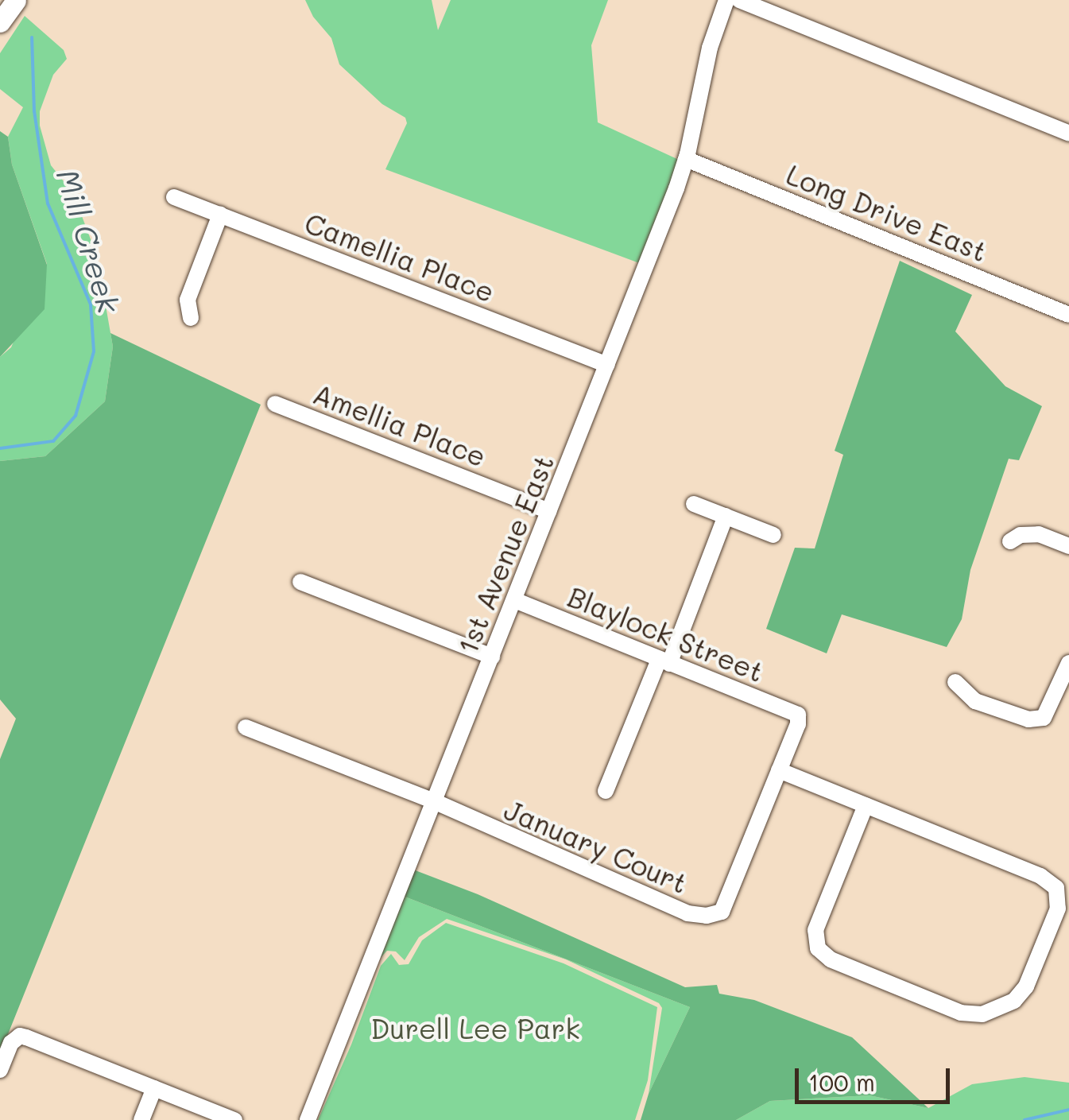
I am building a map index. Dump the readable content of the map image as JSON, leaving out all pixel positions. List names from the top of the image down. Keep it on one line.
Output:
{"streets":{"street":["Long Drive East","Camellia Place","Amellia Place","1st Avenue East","Blaylock Street","January Court"]},"crossings":[["Long Drive East","1st Avenue East"],["Camellia Place","1st Avenue East"],["Amellia Place","1st Avenue East"],["1st Avenue East","Blaylock Street"],["1st Avenue East","January Court"],["Blaylock Street","January Court"]],"water":["Mill Creek"],"parks":["Durell Lee Park"],"scale_bar":"100 m"}
